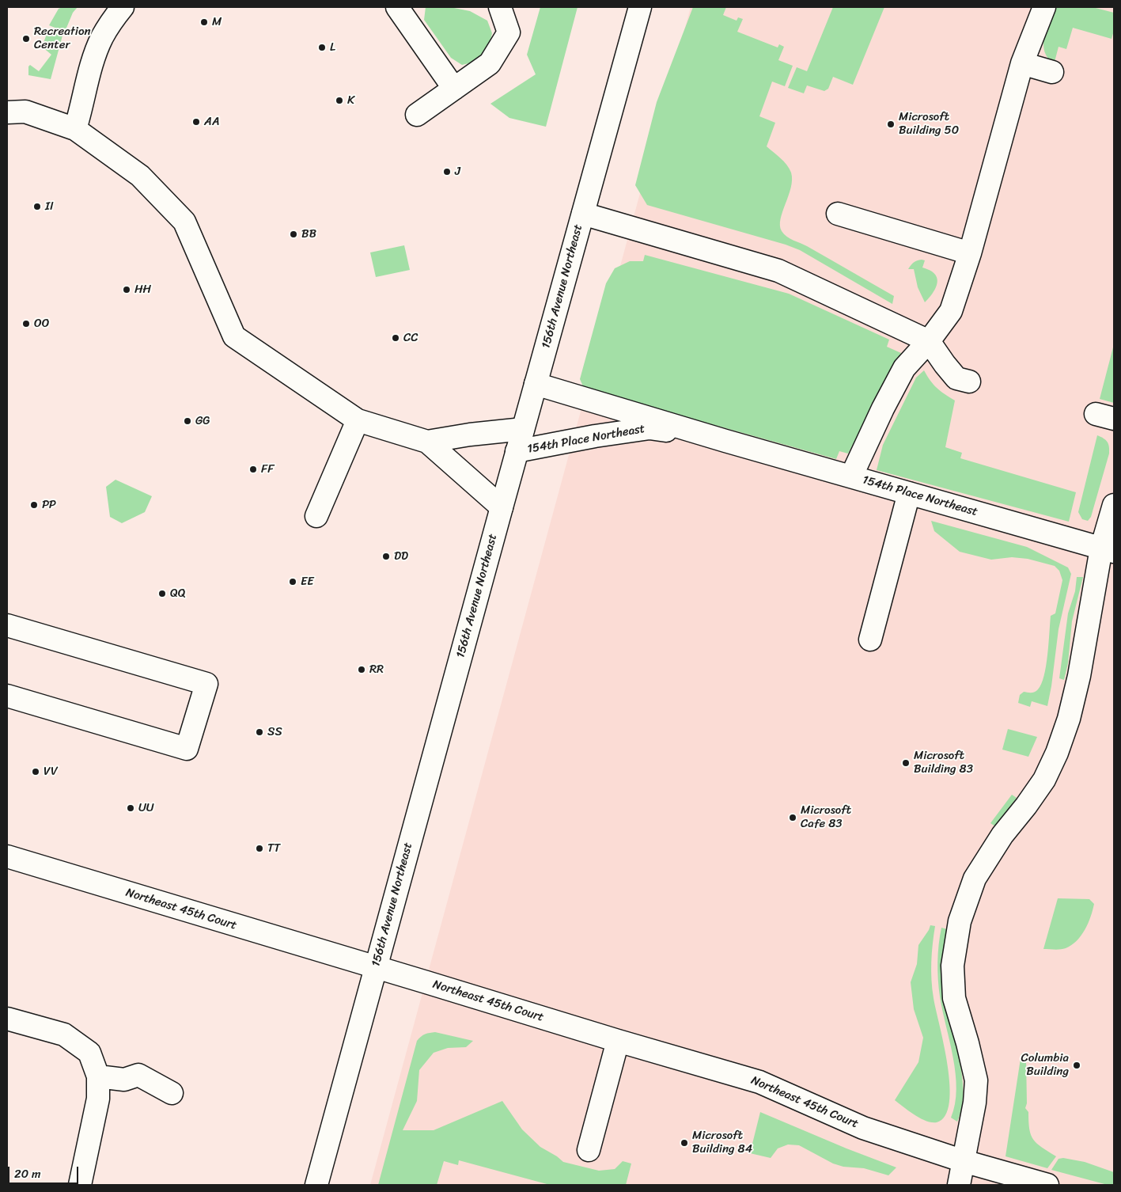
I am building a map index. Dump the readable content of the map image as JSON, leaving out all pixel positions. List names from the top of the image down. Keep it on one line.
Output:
{"streets":{"street":["156th Avenue Northeast","154th Place Northeast","Northeast 45th Court"]},"crossings":[["156th Avenue Northeast","154th Place Northeast"],["156th Avenue Northeast","Northeast 45th Court"]],"places":["M","Recreation Center","L","K","AA","Microsoft Building 50","J","II","BB","HH","OO","CC","GG","FF","PP","DD","EE","QQ","RR","SS","Microsoft Building 83","VV","UU","Microsoft Cafe 83","TT","Columbia Building","Microsoft Building 84"],"scale_bar":"20 m"}
